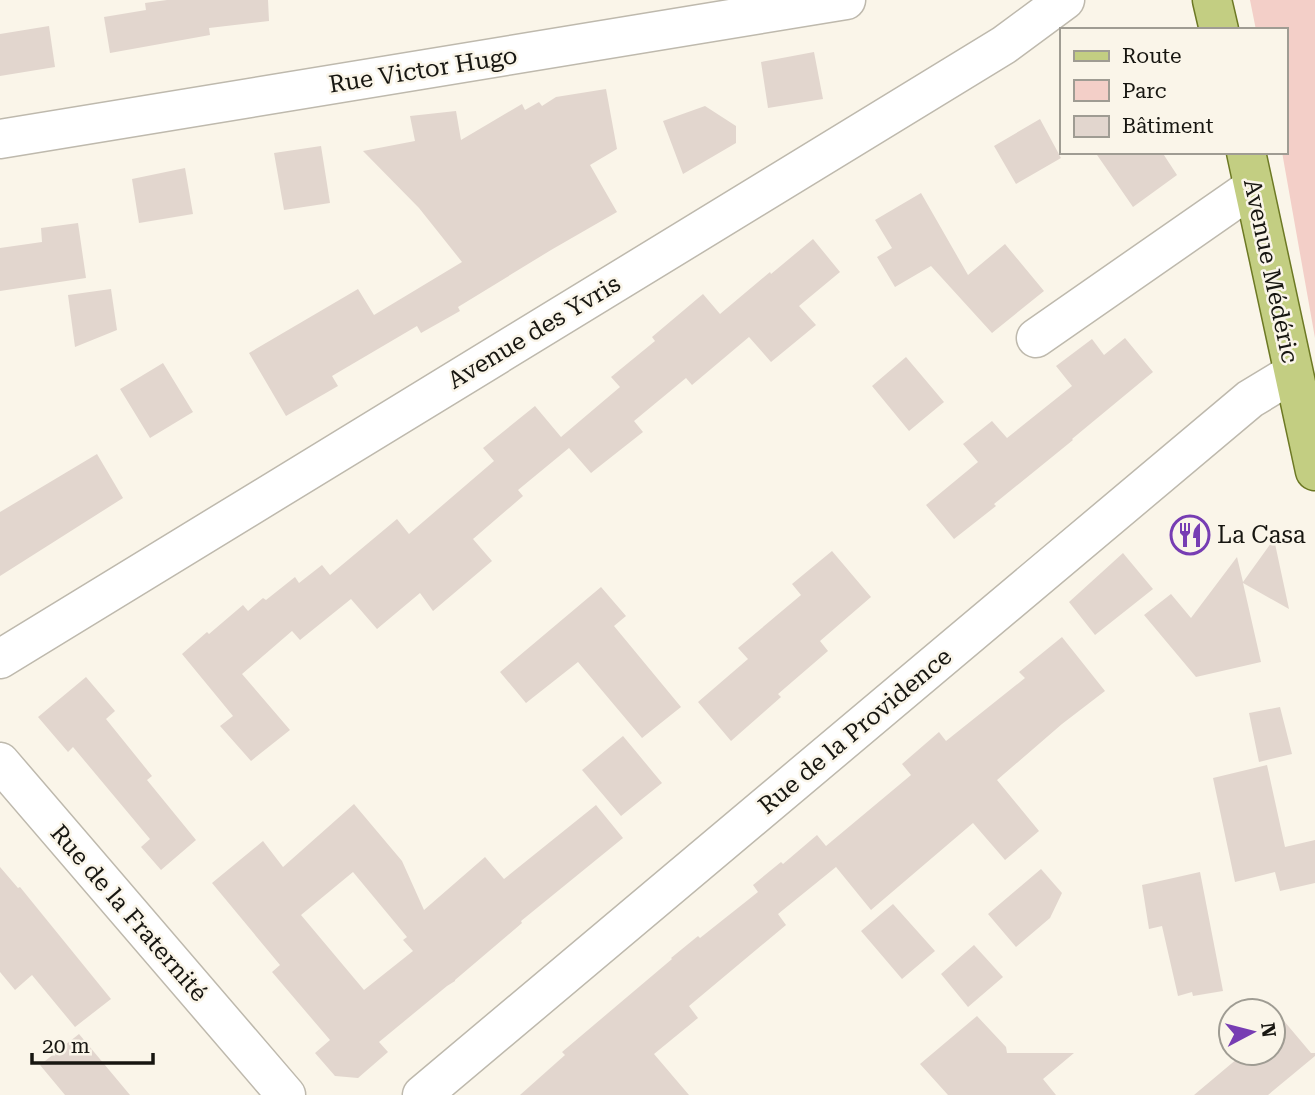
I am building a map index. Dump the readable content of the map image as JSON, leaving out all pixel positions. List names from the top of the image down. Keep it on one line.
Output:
{"streets":{"main road":["Avenue Médéric"],"street":["Rue Victor Hugo","Avenue des Yvris","Rue de la Providence","Rue de la Fraternité"]},"crossings":[["Avenue Médéric","Rue de la Providence"]],"places":{"restaurant":["La Casa"]},"legend":["Route","Parc","Bâtiment"],"scale_bar":"20 m","north":"right"}
